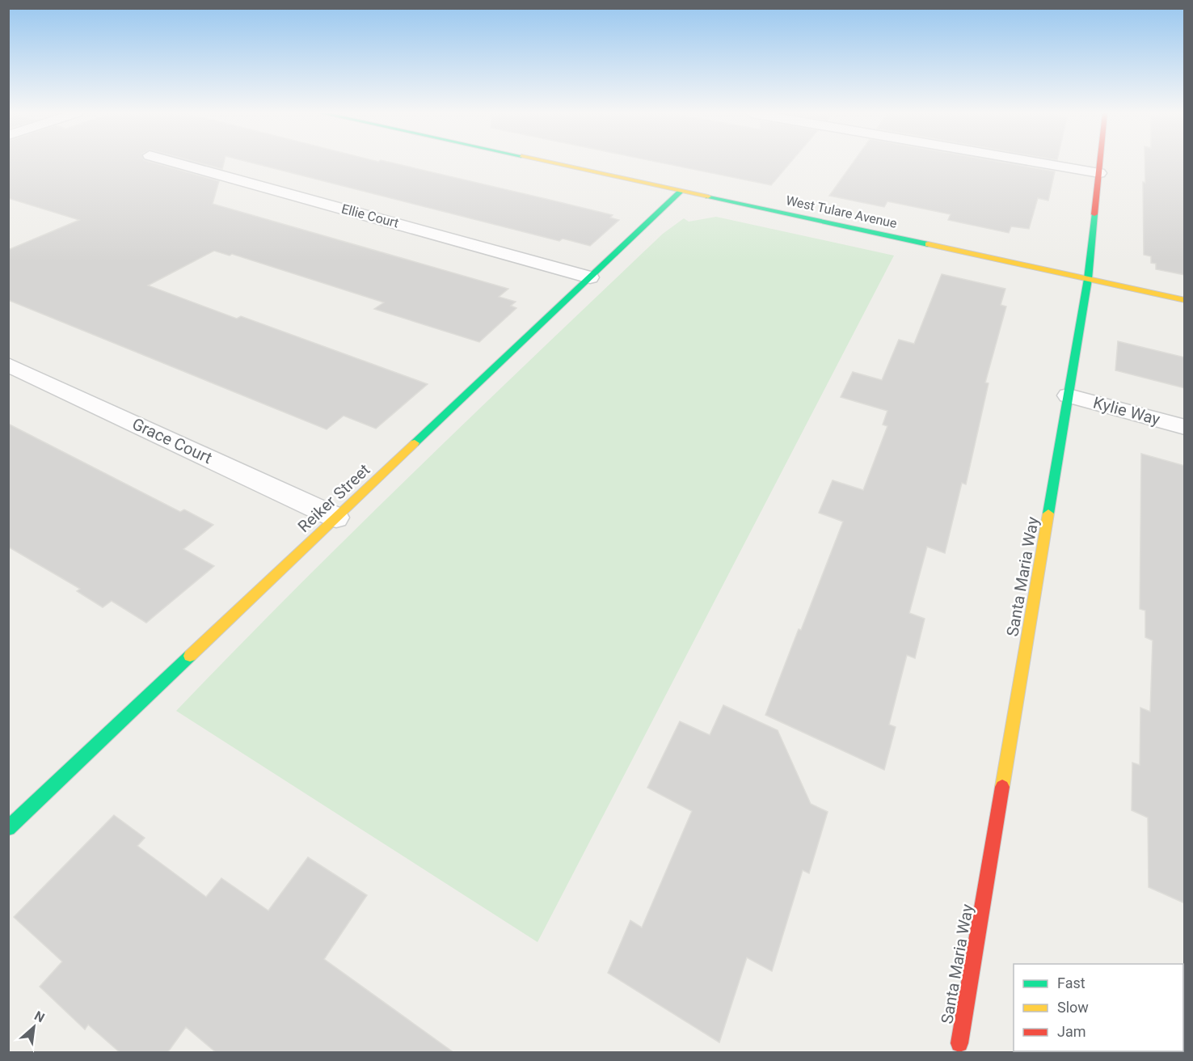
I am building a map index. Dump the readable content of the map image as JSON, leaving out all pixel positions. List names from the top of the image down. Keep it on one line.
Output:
{"streets":{"street":["West Tulare Avenue","Ellie Court","Kylie Way","Grace Court","Reiker Street","Santa Maria Way"]},"crossings":[["West Tulare Avenue","Reiker Street"],["West Tulare Avenue","Santa Maria Way"],["Ellie Court","Reiker Street"],["Kylie Way","Santa Maria Way"],["Grace Court","Reiker Street"]],"legend":["Fast","Slow","Jam"],"north":"top right"}
